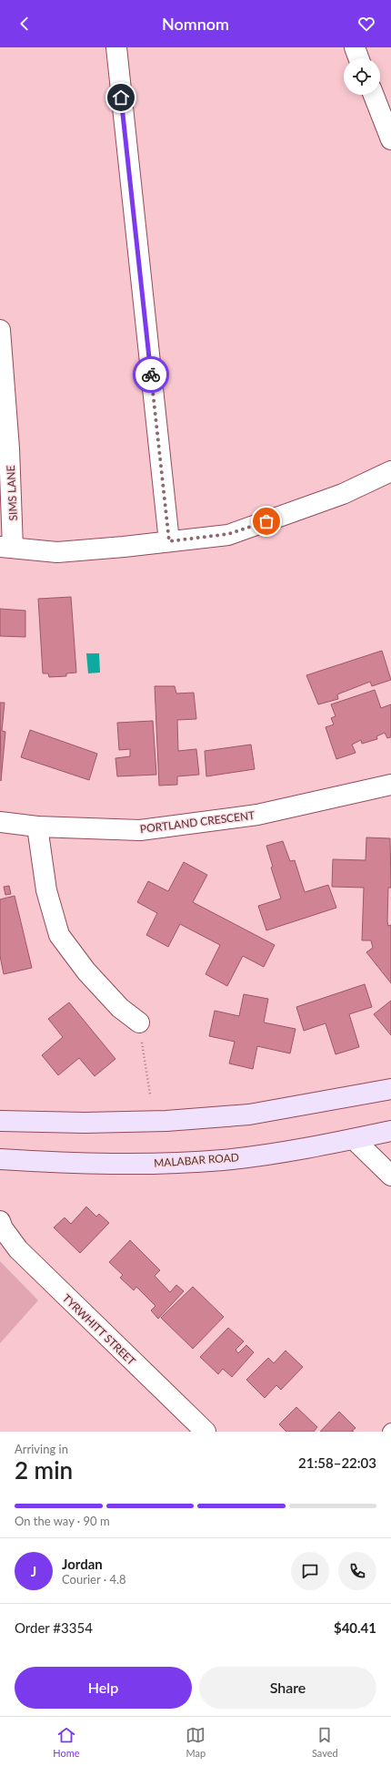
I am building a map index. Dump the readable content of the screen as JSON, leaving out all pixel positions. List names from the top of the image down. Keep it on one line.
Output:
{"streets":{"main road":["MALABAR ROAD"],"street":["SIMS LANE","PORTLAND CRESCENT","TYRWHITT STREET"]},"page":{"header":"Nomnom","heading":["2 min","Arriving in","21:58–22:03"],"panel":["Jordan","Courier · 4.8","Order #3354","$40.41"],"bar":"On the way · 90 m","round":"J","buttons":["Help","Share"],"tabs":["Home","Map","Saved"]}}
